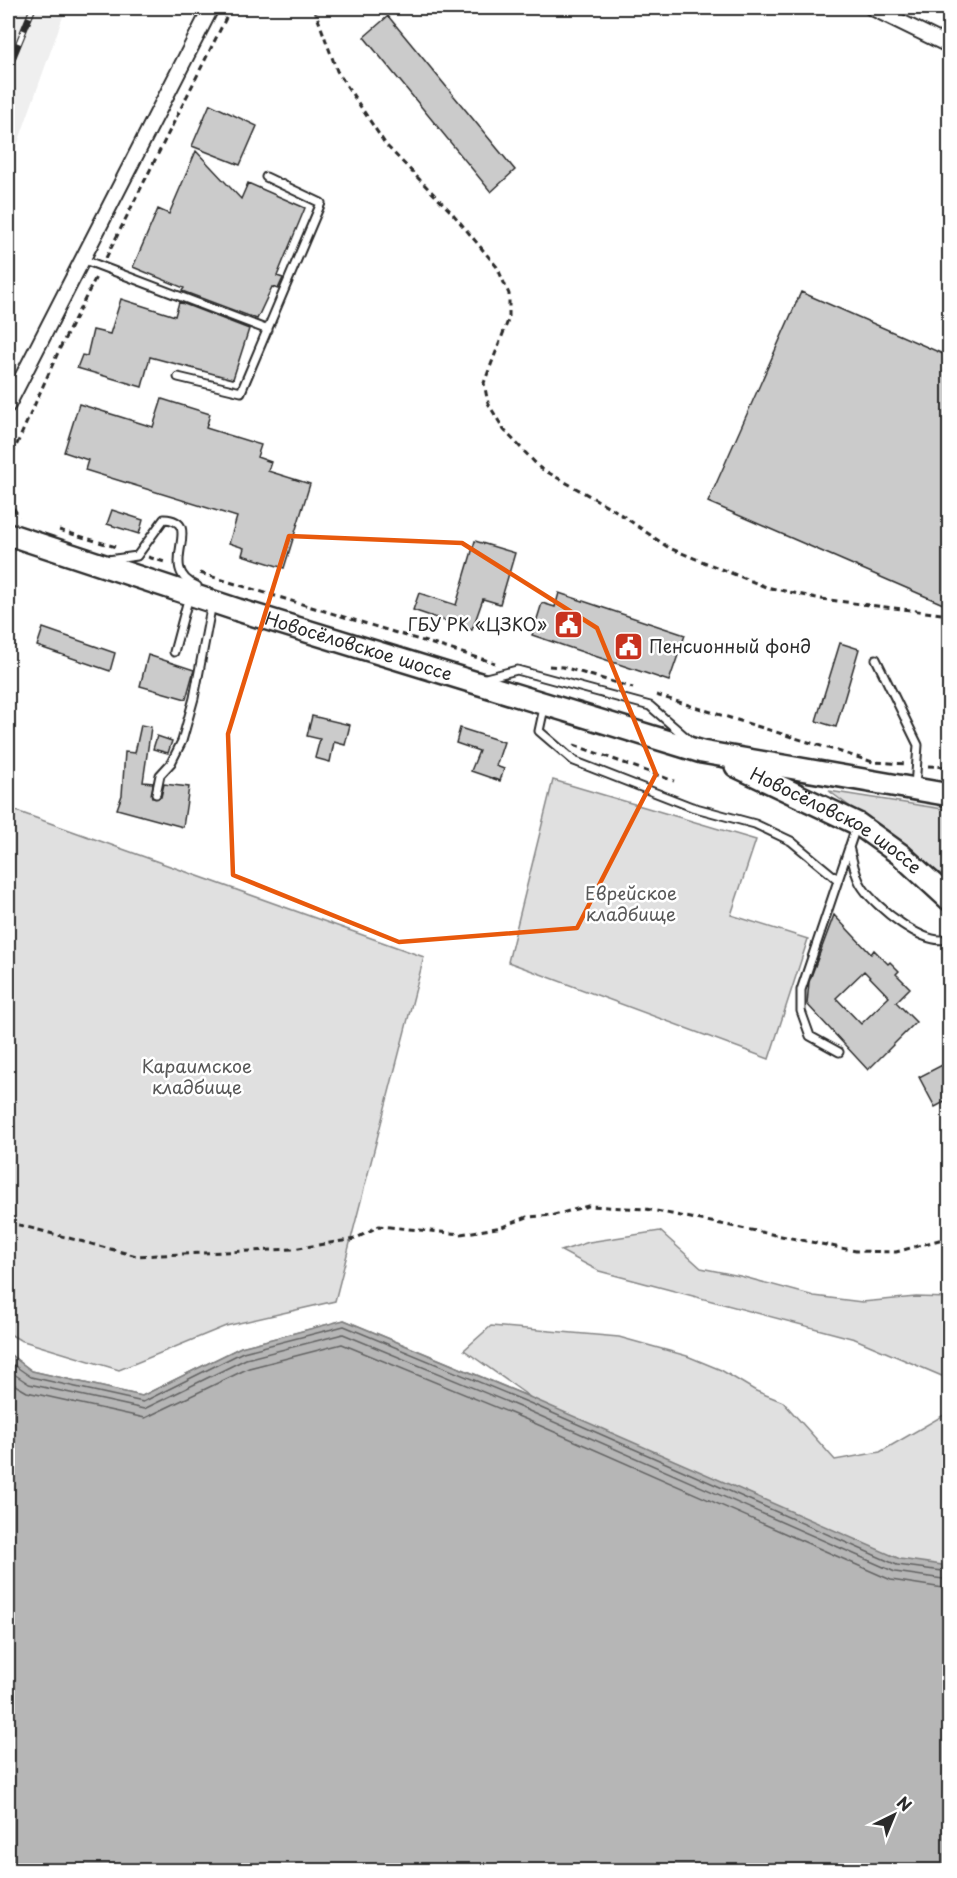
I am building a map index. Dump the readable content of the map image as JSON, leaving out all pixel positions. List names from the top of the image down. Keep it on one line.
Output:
{"streets":{"main road":["Новосёловское шоссе"]},"parks":["Еврейское кладбище","Караимское кладбище"],"places":{"public building":["ГБУ РК «ЦЗКО»","Пенсионный фонд"]},"north":"top right"}
